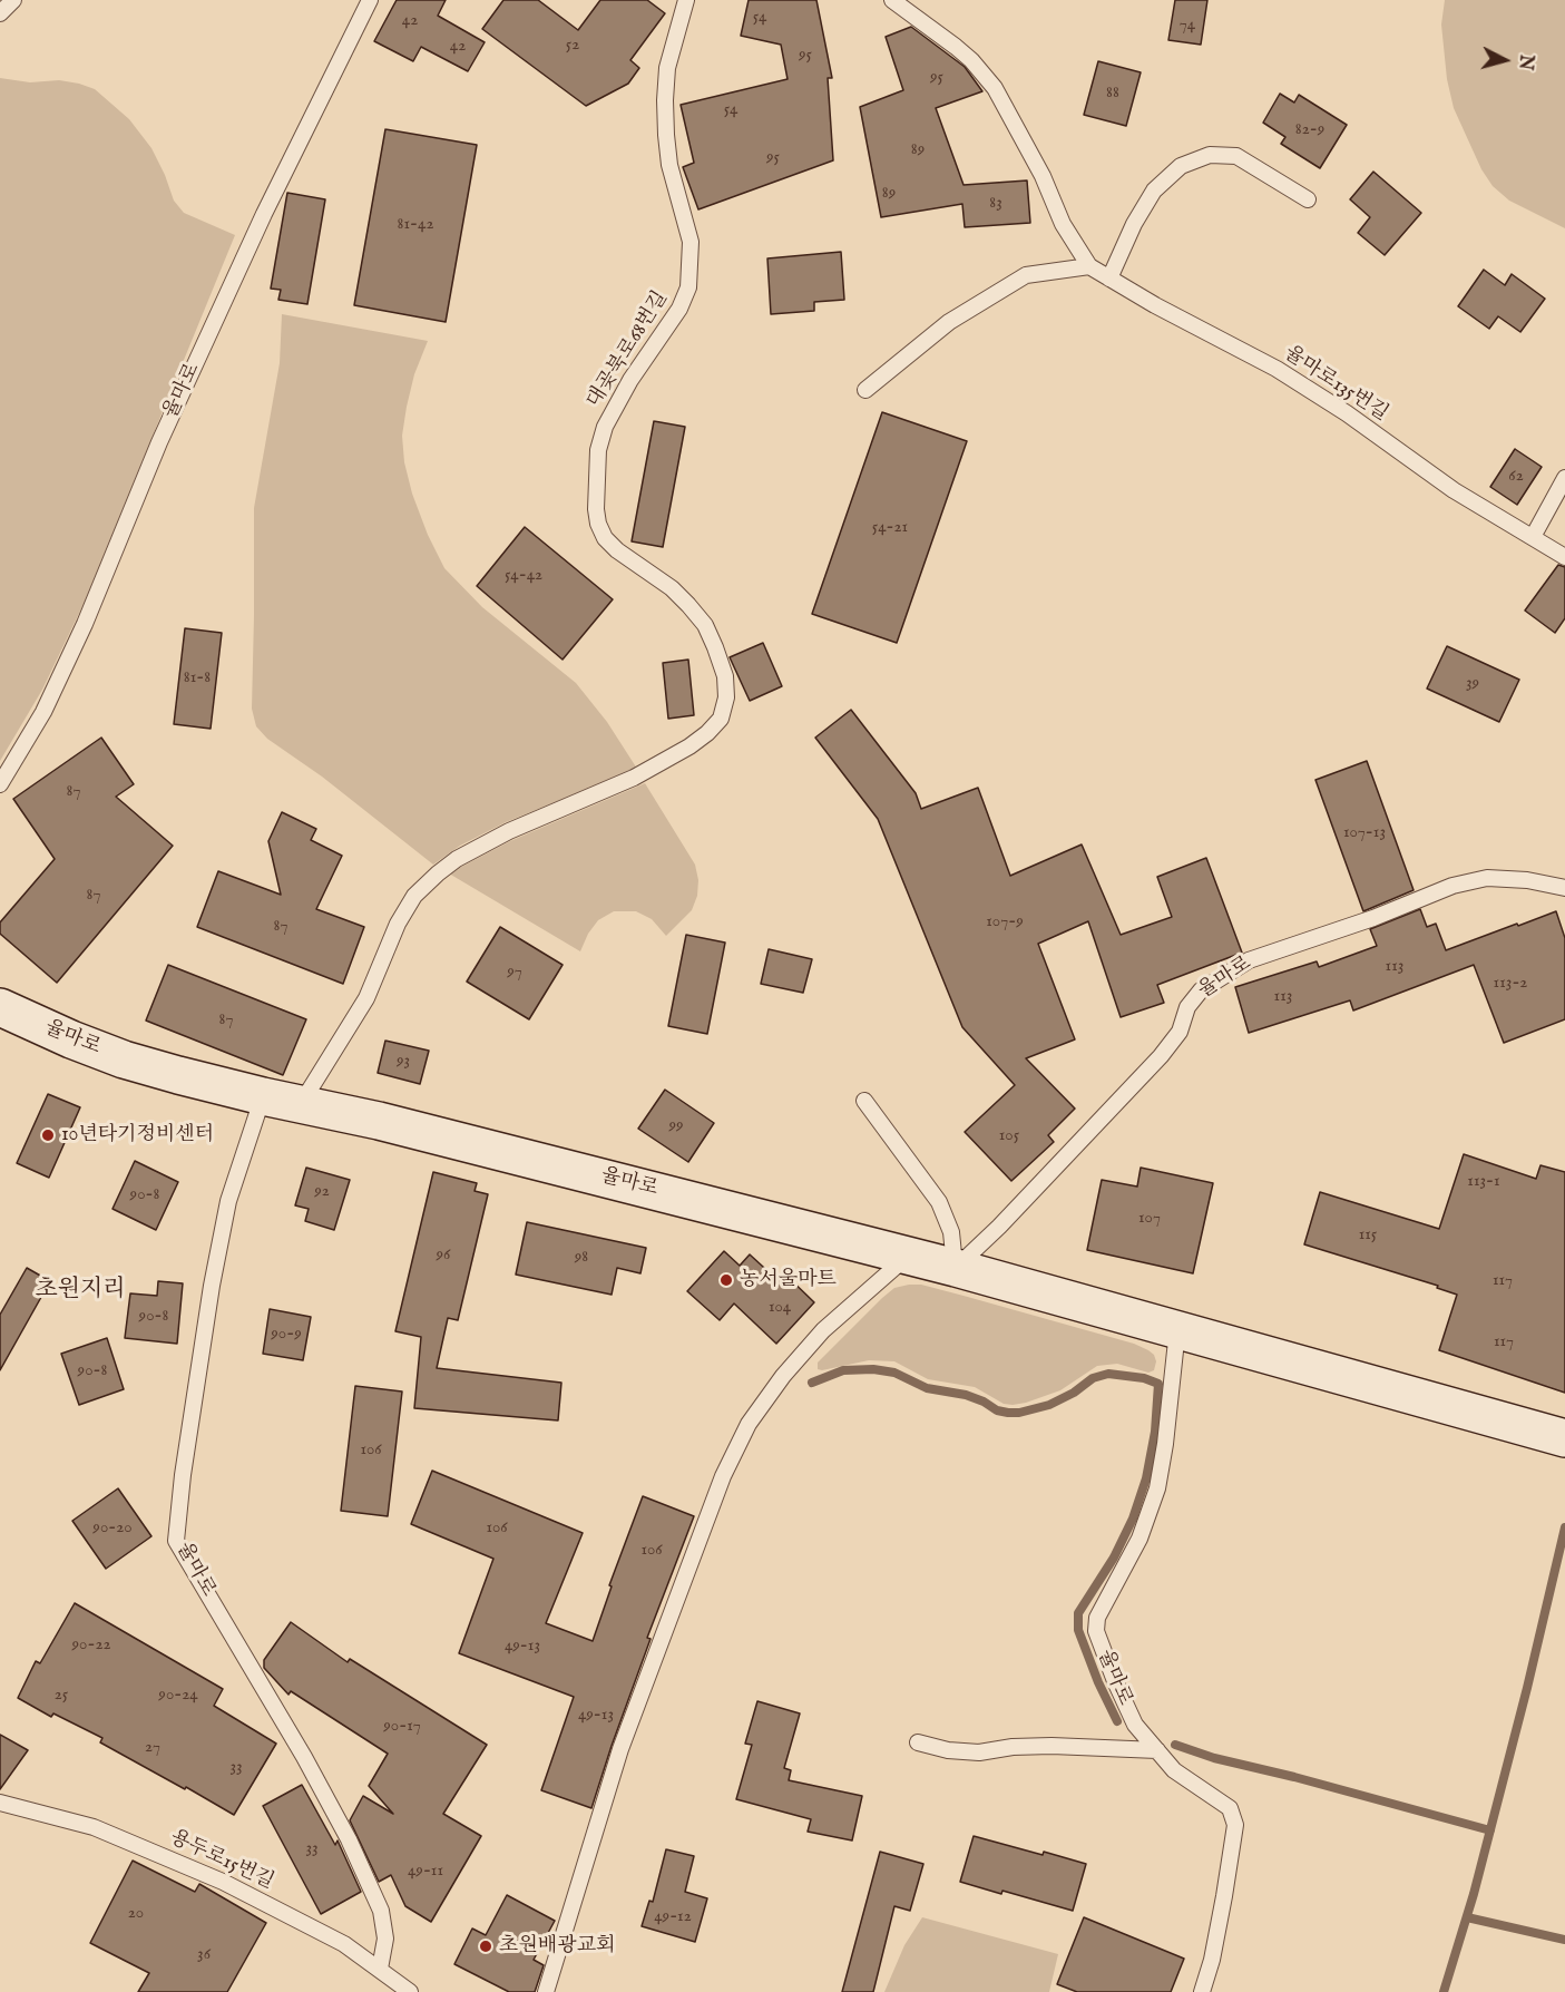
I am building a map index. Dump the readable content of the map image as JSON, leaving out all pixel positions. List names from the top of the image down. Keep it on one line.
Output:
{"streets":{"street":["율마로"],"lane":["대곶북로68번길","율마로135번길","용두로15번길"]},"crossings":[["대곶북로68번길","율마로"],["율마로","용두로15번길"]],"districts":["초원지리"],"places":["10년타기정비센터","농서울마트","초원배광교회"],"house_numbers":["54","42","74","52","42","95","95","88","54","82-9","89","95","89","83","81-42","62","54-21","54-42","81-8","39","87","107-13","87","107-9","87","113","97","113-2","113","87","93","99","105","113-1","92","90-8","107","115","96","98","117","104","90-8","90-9","117","90-8","106","90-20","106","106","90-22","49-13","25","90-24","49-13","90-17","27","33","33","49-11","20","49-12","36"],"north":"right"}
